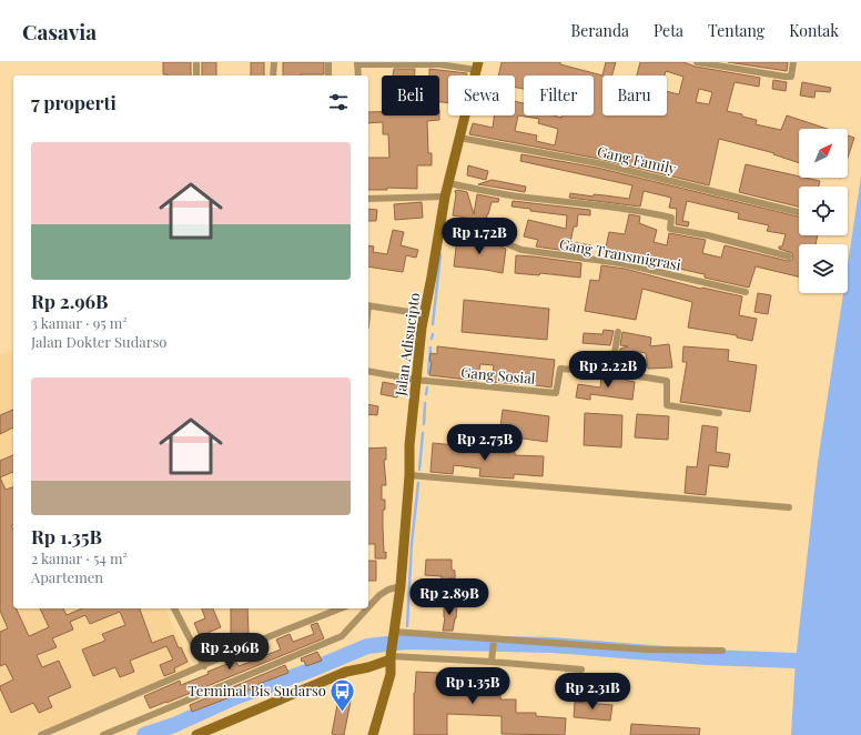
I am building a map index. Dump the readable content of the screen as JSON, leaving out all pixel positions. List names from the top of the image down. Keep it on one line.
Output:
{"streets":{"main road":["Jalan Adisucipto"],"street":["Gang Family","Gang Transmigrasi","Gang Sosial"]},"crossings":[["Gang Family","Jalan Adisucipto"],["Gang Transmigrasi","Jalan Adisucipto"],["Jalan Adisucipto","Gang Sosial"]],"places":{"bus stop":["Terminal Bis Sudarso"]},"north":"top right","page":{"header":"Casavia","nav":["Beranda","Peta","Tentang","Kontak"],"chip":["Beli","Sewa","Filter","Baru"],"heading":"7 properti","list":[{"name":"Rp 2.96B","note":"3 kamar · 95 m² · Jalan Dokter Sudarso"},{"name":"Rp 1.35B","note":"2 kamar · 54 m² · Apartemen"}],"price":["Rp 1.72B","Rp 2.22B","Rp 2.75B","Rp 2.89B","Rp 2.96B","Rp 1.35B","Rp 2.31B"]}}
